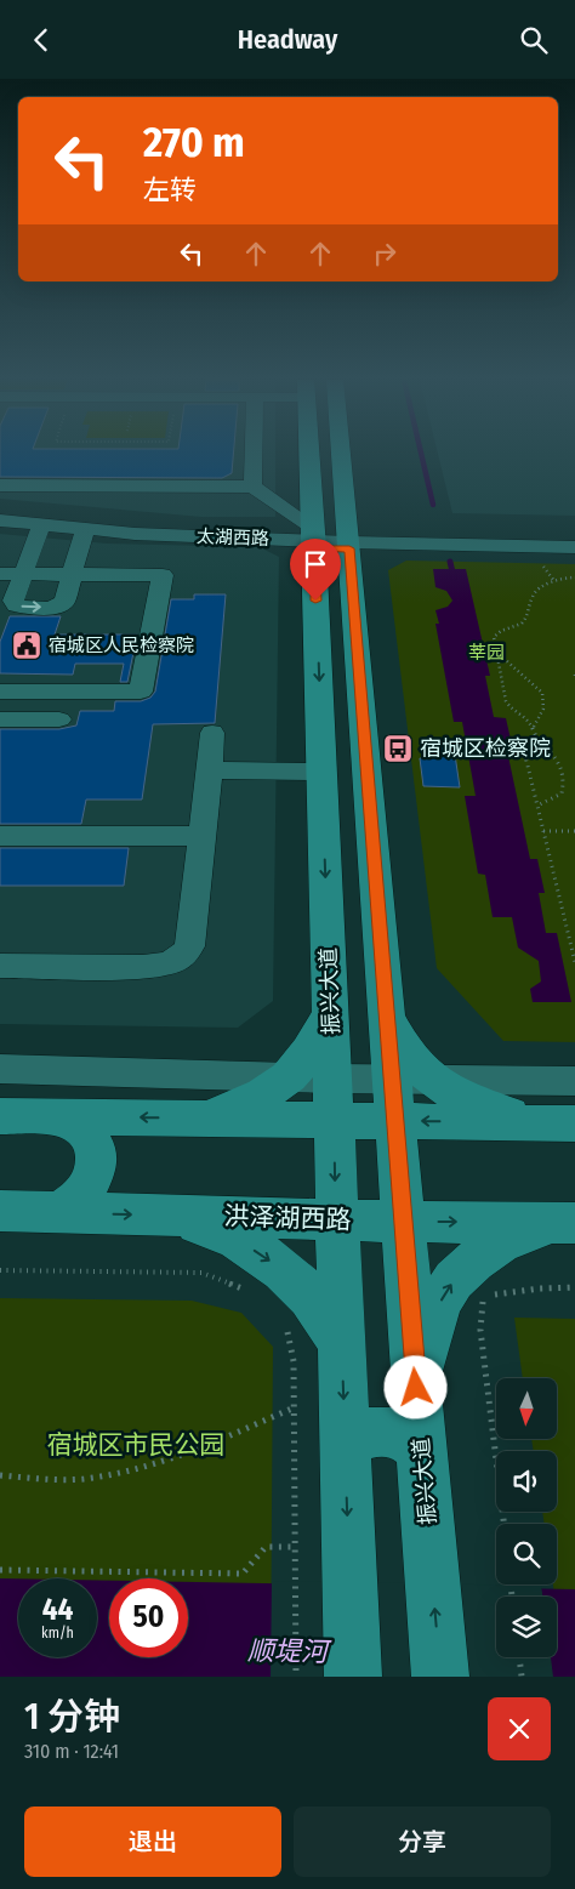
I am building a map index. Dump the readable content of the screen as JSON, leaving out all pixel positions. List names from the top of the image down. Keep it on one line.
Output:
{"streets":{"main road":["振兴大道","洪泽湖西路"],"street":["太湖西路"]},"crossings":[["太湖西路","振兴大道"],["振兴大道","洪泽湖西路"]],"water":["顺堤河"],"parks":["莘园","宿城区市民公园"],"places":{"public building":["宿城区人民检察院"],"bus stop":["宿城区检察院"]},"north":"bottom","page":{"header":"Headway","turn":["270 m","左转"],"speed":"44 km/h","limit":"50","heading":["1 分钟","310 m · 12:41"],"buttons":["退出","分享"]}}
